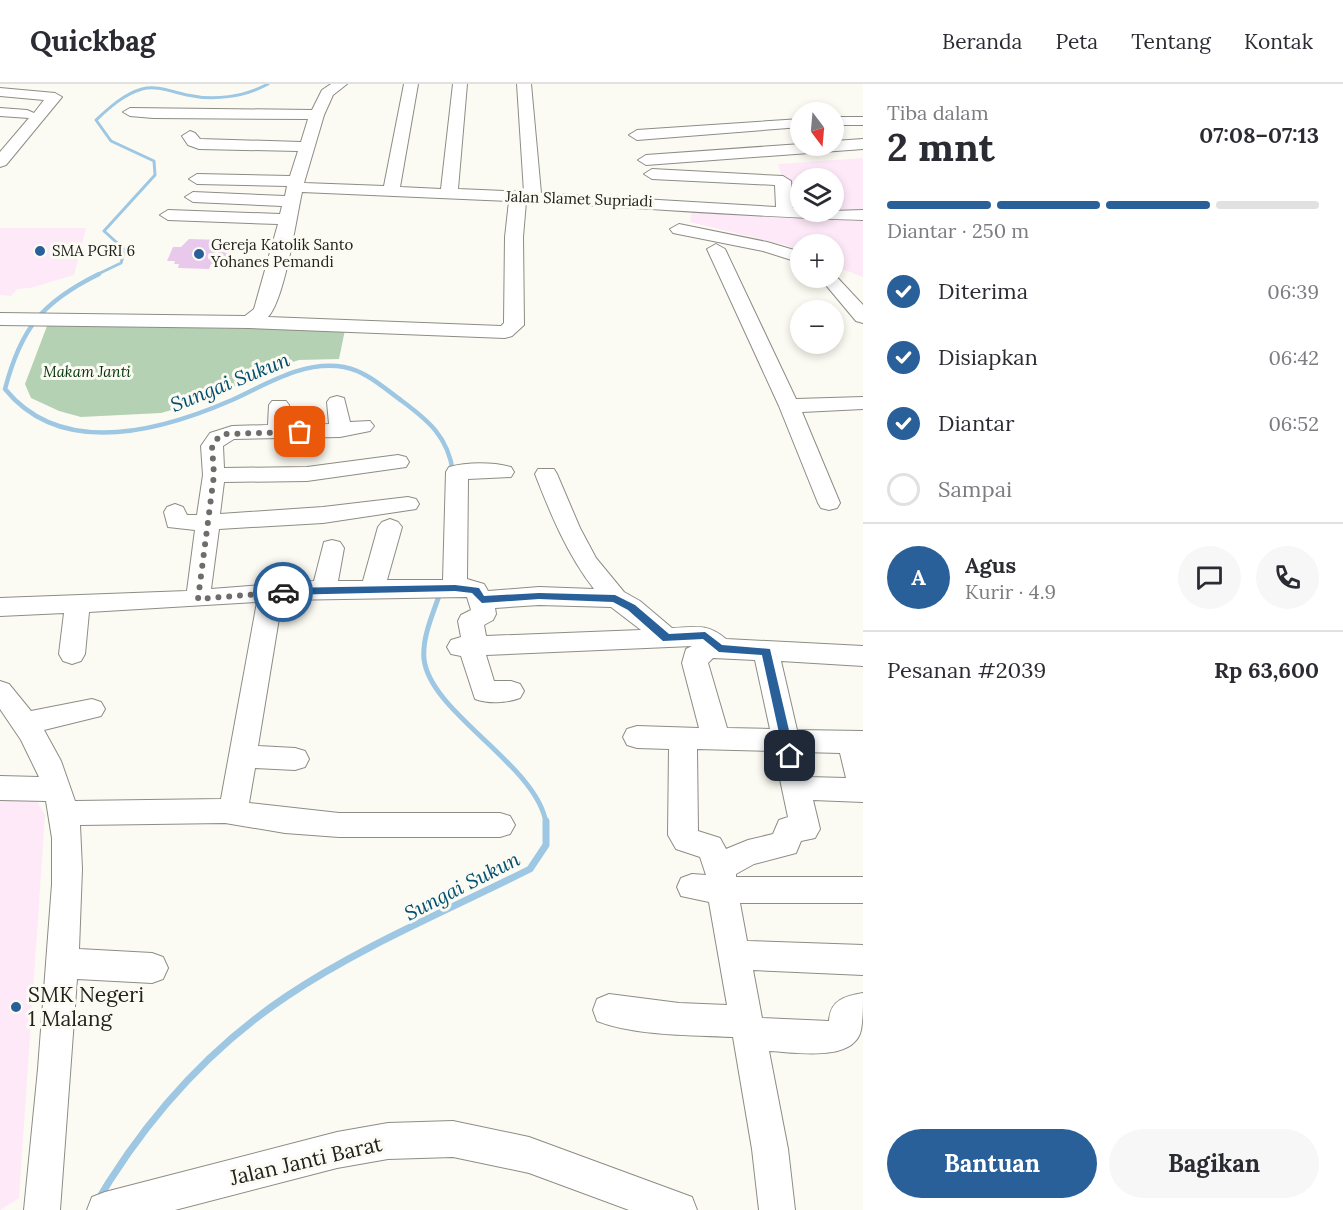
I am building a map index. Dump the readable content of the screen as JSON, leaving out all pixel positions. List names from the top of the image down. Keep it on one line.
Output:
{"streets":{"street":["Jalan Slamet Supriadi","Jalan Janti Barat"]},"water":["Sungai Sukun"],"parks":["Makam Janti"],"places":["SMA PGRI 6","Gereja Katolik Santo Yohanes Pemandi","SMK Negeri 1 Malang"],"north":"bottom","page":{"header":"Quickbag","nav":["Beranda","Peta","Tentang","Kontak"],"heading":["2 mnt","Tiba dalam","07:08–07:13"],"panel":["Agus","Kurir · 4.9","Pesanan #2039","Rp 63,600"],"map_buttons":["+","−"],"bar":"Diantar · 250 m","list":[["Diterima","06:39"],["Disiapkan","06:42"],["Diantar","06:52"],"Sampai"],"round":"A","buttons":["Bantuan","Bagikan"]}}
